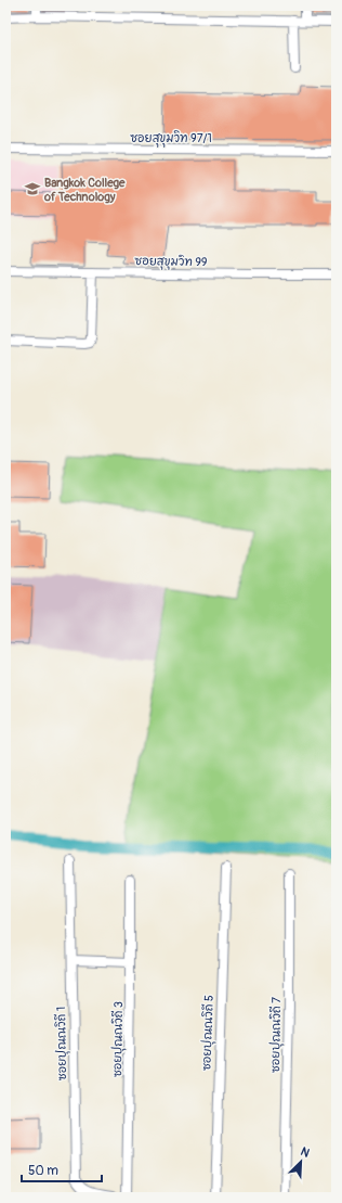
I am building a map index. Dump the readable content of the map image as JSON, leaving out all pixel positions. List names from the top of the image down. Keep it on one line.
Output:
{"streets":{"street":["ซอยสุขุมวิท 97/1","ซอยสุขุมวิท 99","ซอยปุณณวิถี 5","ซอยปุณณวิถี 7","ซอยปุณณวิถี 3","ซอยปุณณวิถี 1"]},"places":{"school or university":["Bangkok College of Technology"]},"scale_bar":"50 m","north":"top right"}
